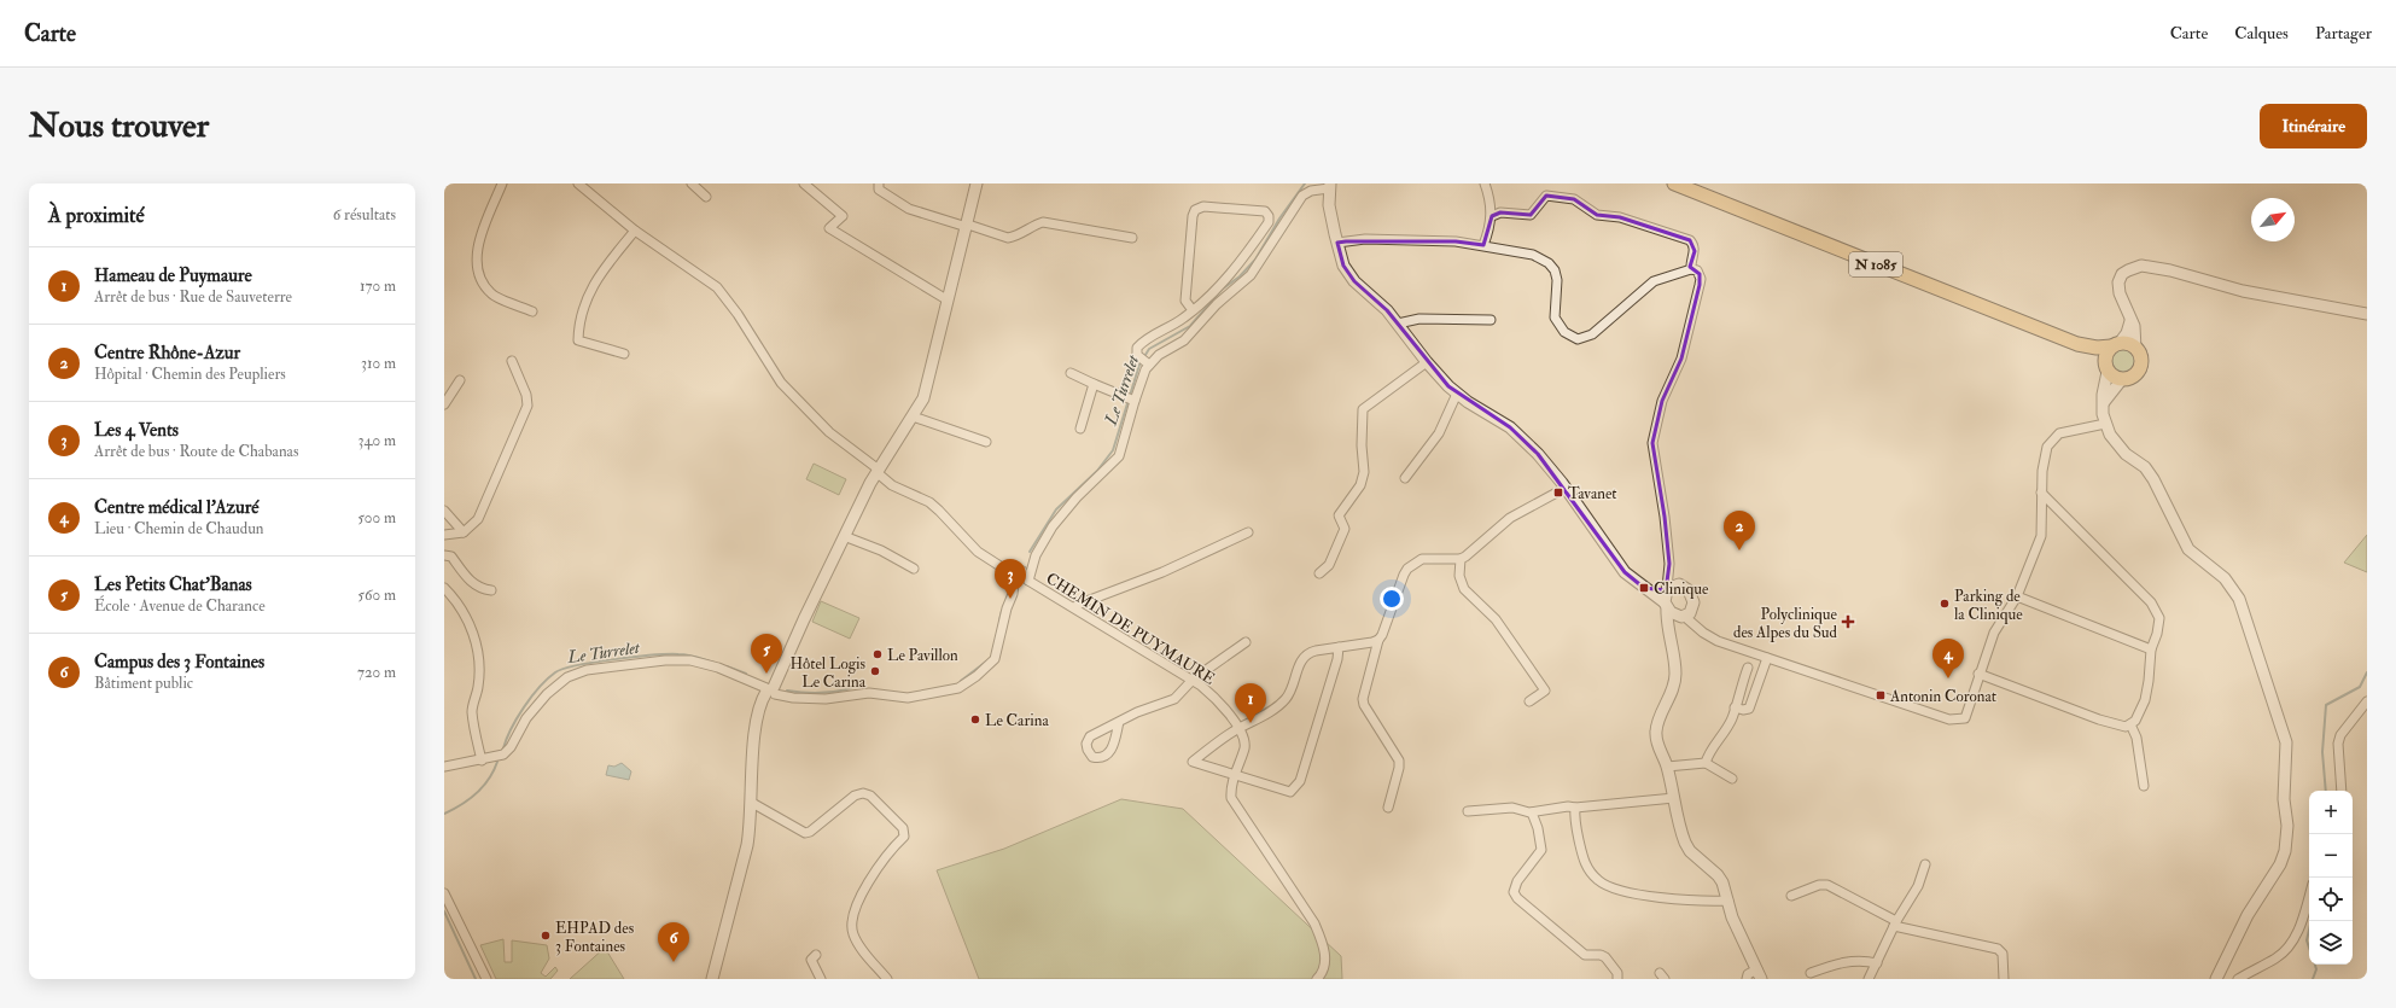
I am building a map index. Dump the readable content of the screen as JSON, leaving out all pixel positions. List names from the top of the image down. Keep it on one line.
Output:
{"streets":{"main road":["N 1085"],"street":["CHEMIN DE PUYMAURE"]},"water":["Le Turrelet"],"places":{"transit":["Tavanet","Clinique","Antonin Coronat"],"other":["Parking de la Clinique","Le Pavillon","Hôtel Logis Le Carina","Le Carina","EHPAD des 3 Fontaines"],"health":["Polyclinique des Alpes du Sud"]},"north":"top right","page":{"header":"Carte","nav":["Carte","Calques","Partager"],"buttons":"Itinéraire","title":"Nous trouver","heading":["À proximité","6 résultats"],"list":[{"mark":"1","name":"Hameau de Puymaure","note":"Arrêt de bus · Rue de Sauveterre","value":"170 m"},{"mark":"2","name":"Centre Rhône-Azur","note":"Hôpital · Chemin des Peupliers","value":"310 m"},{"mark":"3","name":"Les 4 Vents","note":"Arrêt de bus · Route de Chabanas","value":"340 m"},{"mark":"4","name":"Centre médical l'Azuré","note":"Lieu · Chemin de Chaudun","value":"500 m"},{"mark":"5","name":"Les Petits Chat'Banas","note":"École · Avenue de Charance","value":"560 m"},{"mark":"6","name":"Campus des 3 Fontaines","note":"Bâtiment public","value":"720 m"}],"pins":["2","3","5","4","1","6"],"map_buttons":["+","−"]}}
